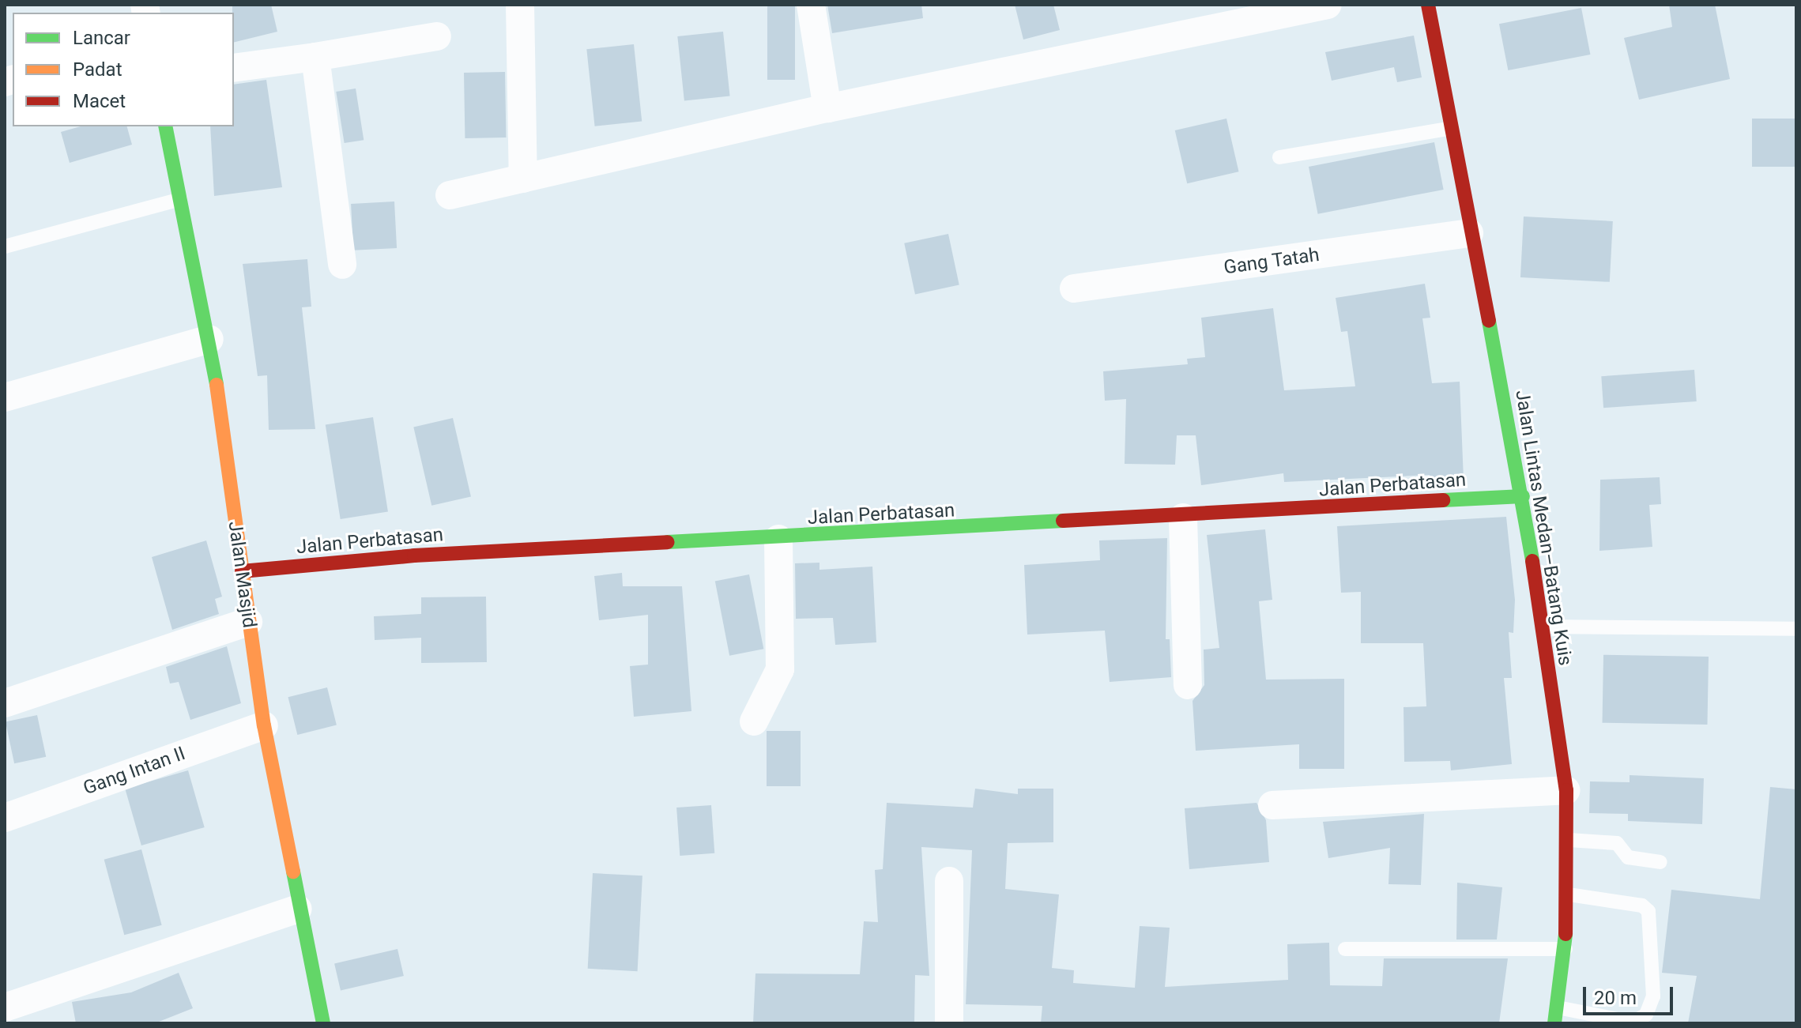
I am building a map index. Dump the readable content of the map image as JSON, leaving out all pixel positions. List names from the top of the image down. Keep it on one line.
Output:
{"streets":{"main road":["Jalan Perbatasan","Jalan Lintas Medan–Batang Kuis","Jalan Masjid"],"street":["Gang Tatah","Gang Intan II"]},"crossings":[["Gang Tatah","Jalan Lintas Medan–Batang Kuis"],["Jalan Perbatasan","Jalan Lintas Medan–Batang Kuis"],["Jalan Perbatasan","Jalan Masjid"],["Jalan Masjid","Gang Intan II"]],"legend":["Lancar","Padat","Macet"],"scale_bar":"20 m"}
